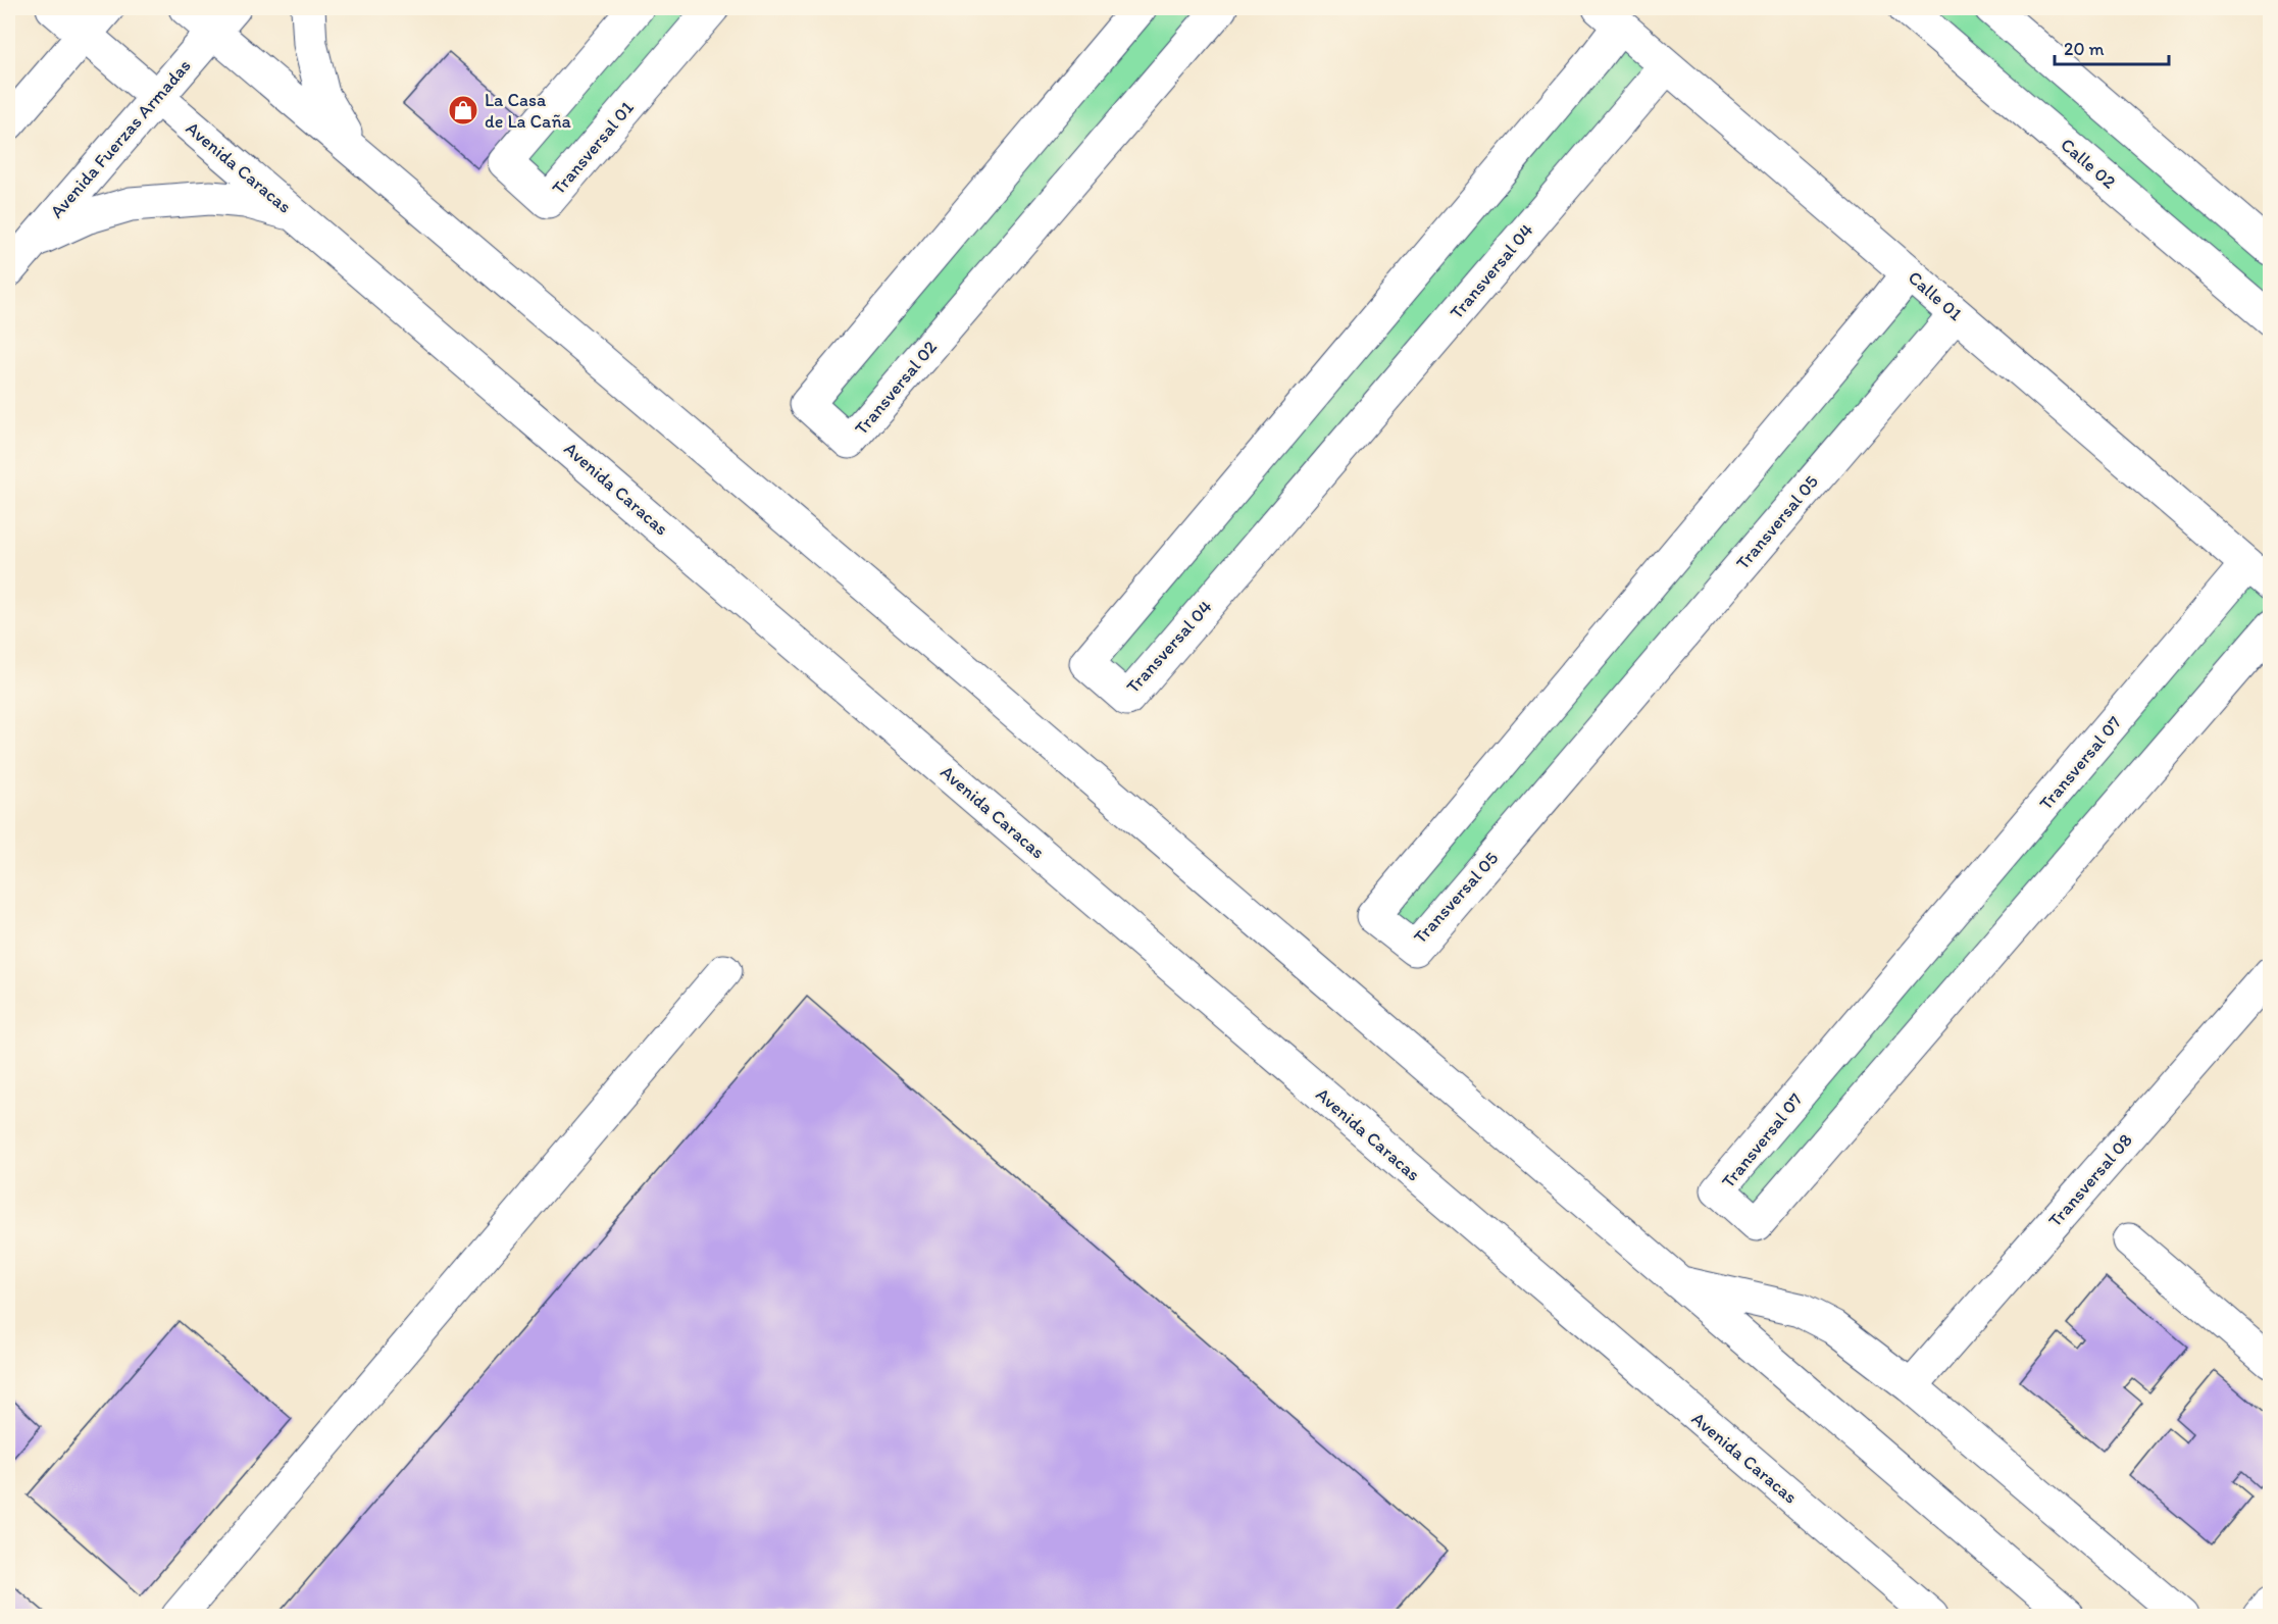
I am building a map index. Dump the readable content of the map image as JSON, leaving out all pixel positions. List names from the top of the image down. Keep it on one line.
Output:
{"streets":{"street":["Avenida Fuerzas Armadas","Transversal 01","Calle 02","Avenida Caracas","Transversal 04","Calle 01","Transversal 02","Transversal 05","Transversal 07","Transversal 08"]},"crossings":[["Avenida Fuerzas Armadas","Avenida Caracas"],["Transversal 04","Calle 01"],["Calle 01","Transversal 05"],["Calle 01","Transversal 07"]],"places":{"shop":["La Casa de La Caña"]},"scale_bar":"20 m"}
